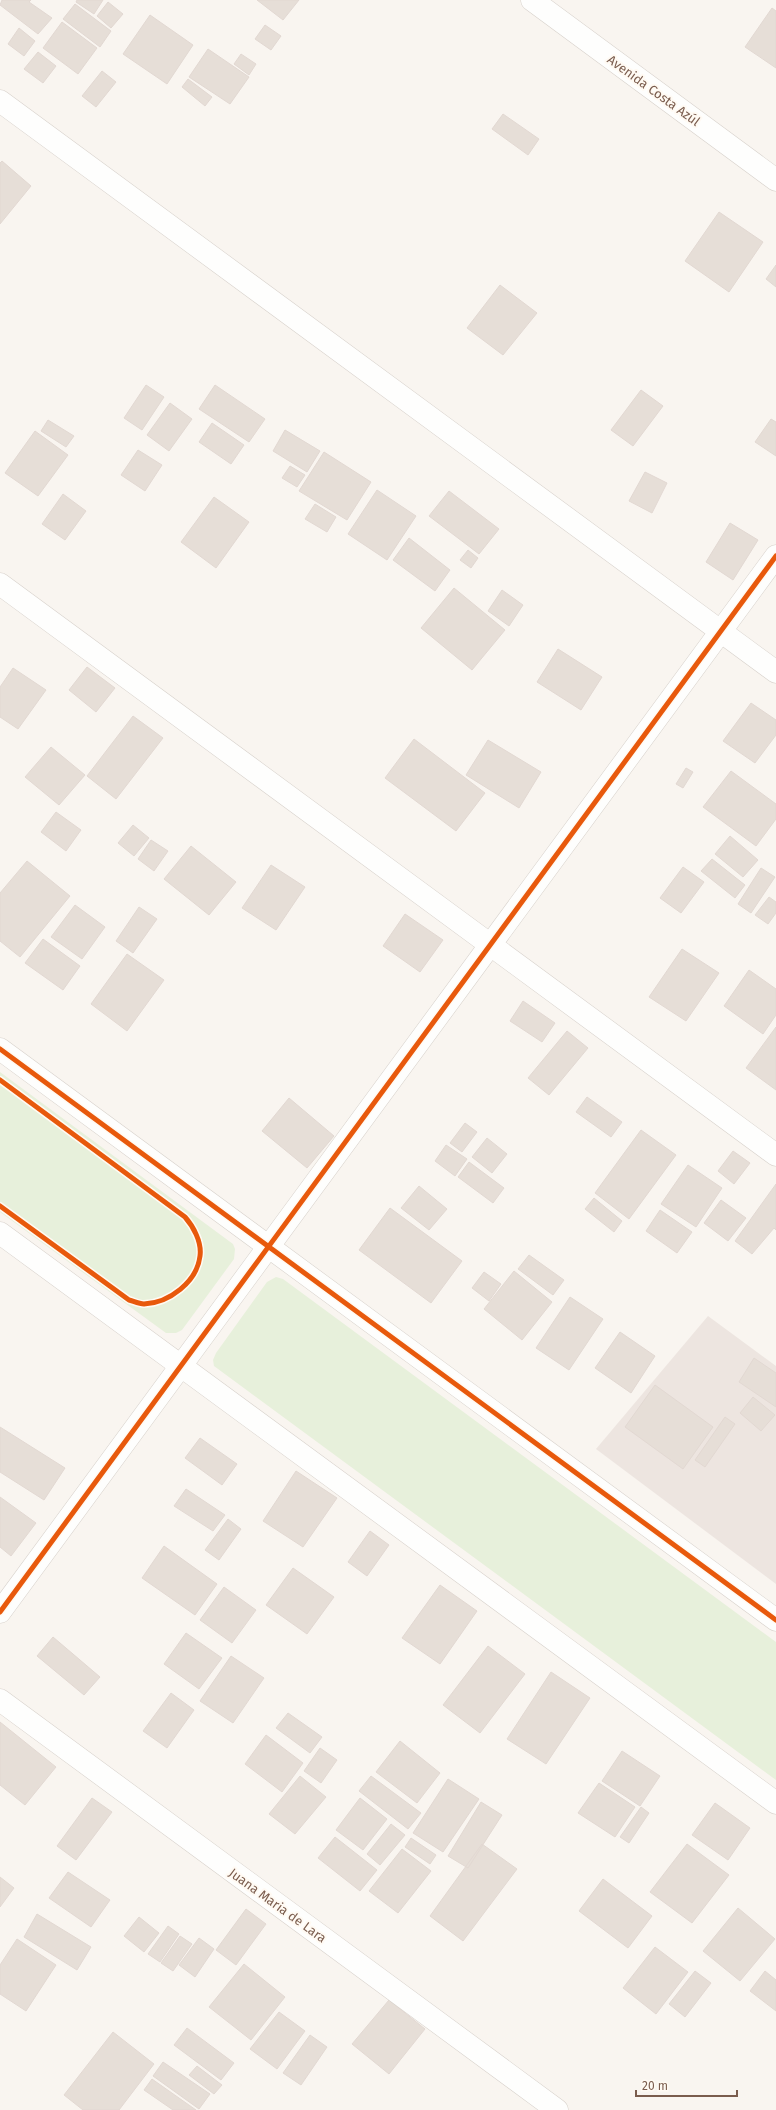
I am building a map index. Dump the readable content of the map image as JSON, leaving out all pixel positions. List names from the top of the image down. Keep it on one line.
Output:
{"streets":{"street":["Avenida Costa Azúl","Juana Maria de Lara"]},"scale_bar":"20 m"}
